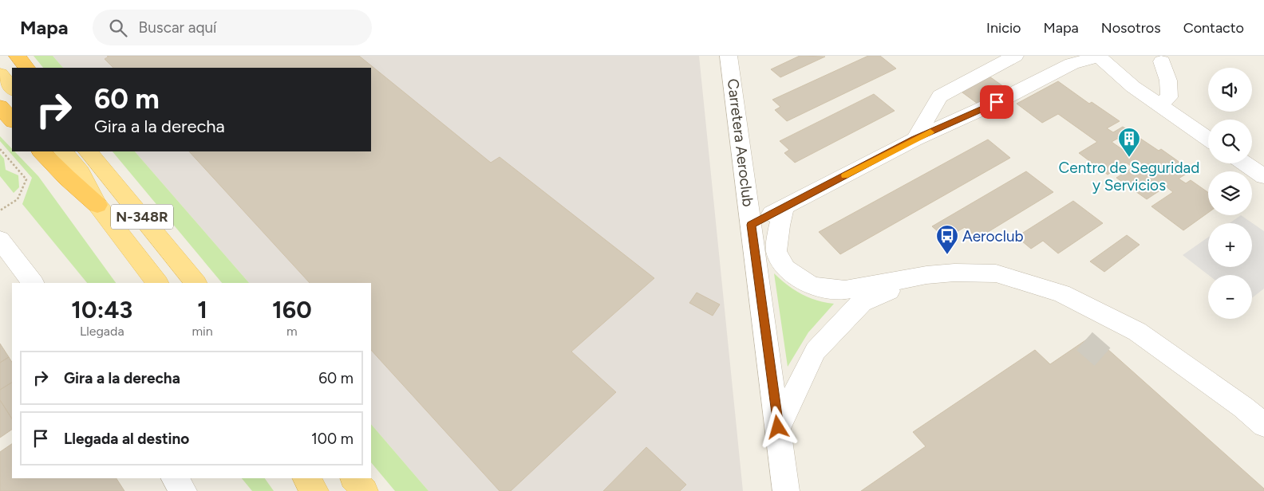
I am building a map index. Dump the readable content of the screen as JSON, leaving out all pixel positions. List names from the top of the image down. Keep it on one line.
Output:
{"streets":{"main road":["N-348R"],"street":["Carretera Aeroclub"]},"places":{"building":["Centro de Seguridad y Servicios"],"bus stop":["Aeroclub"]},"page":{"header":"Mapa","search":"Buscar aquí","nav":["Inicio","Mapa","Nosotros","Contacto"],"map_buttons":["+","−"],"turn":["60 m","Gira a la derecha"],"eta":["10:43","Llegada","1","min","160","m"],"list":[{"name":"Gira a la derecha","value":"60 m"},{"name":"Llegada al destino","value":"100 m"}]}}
